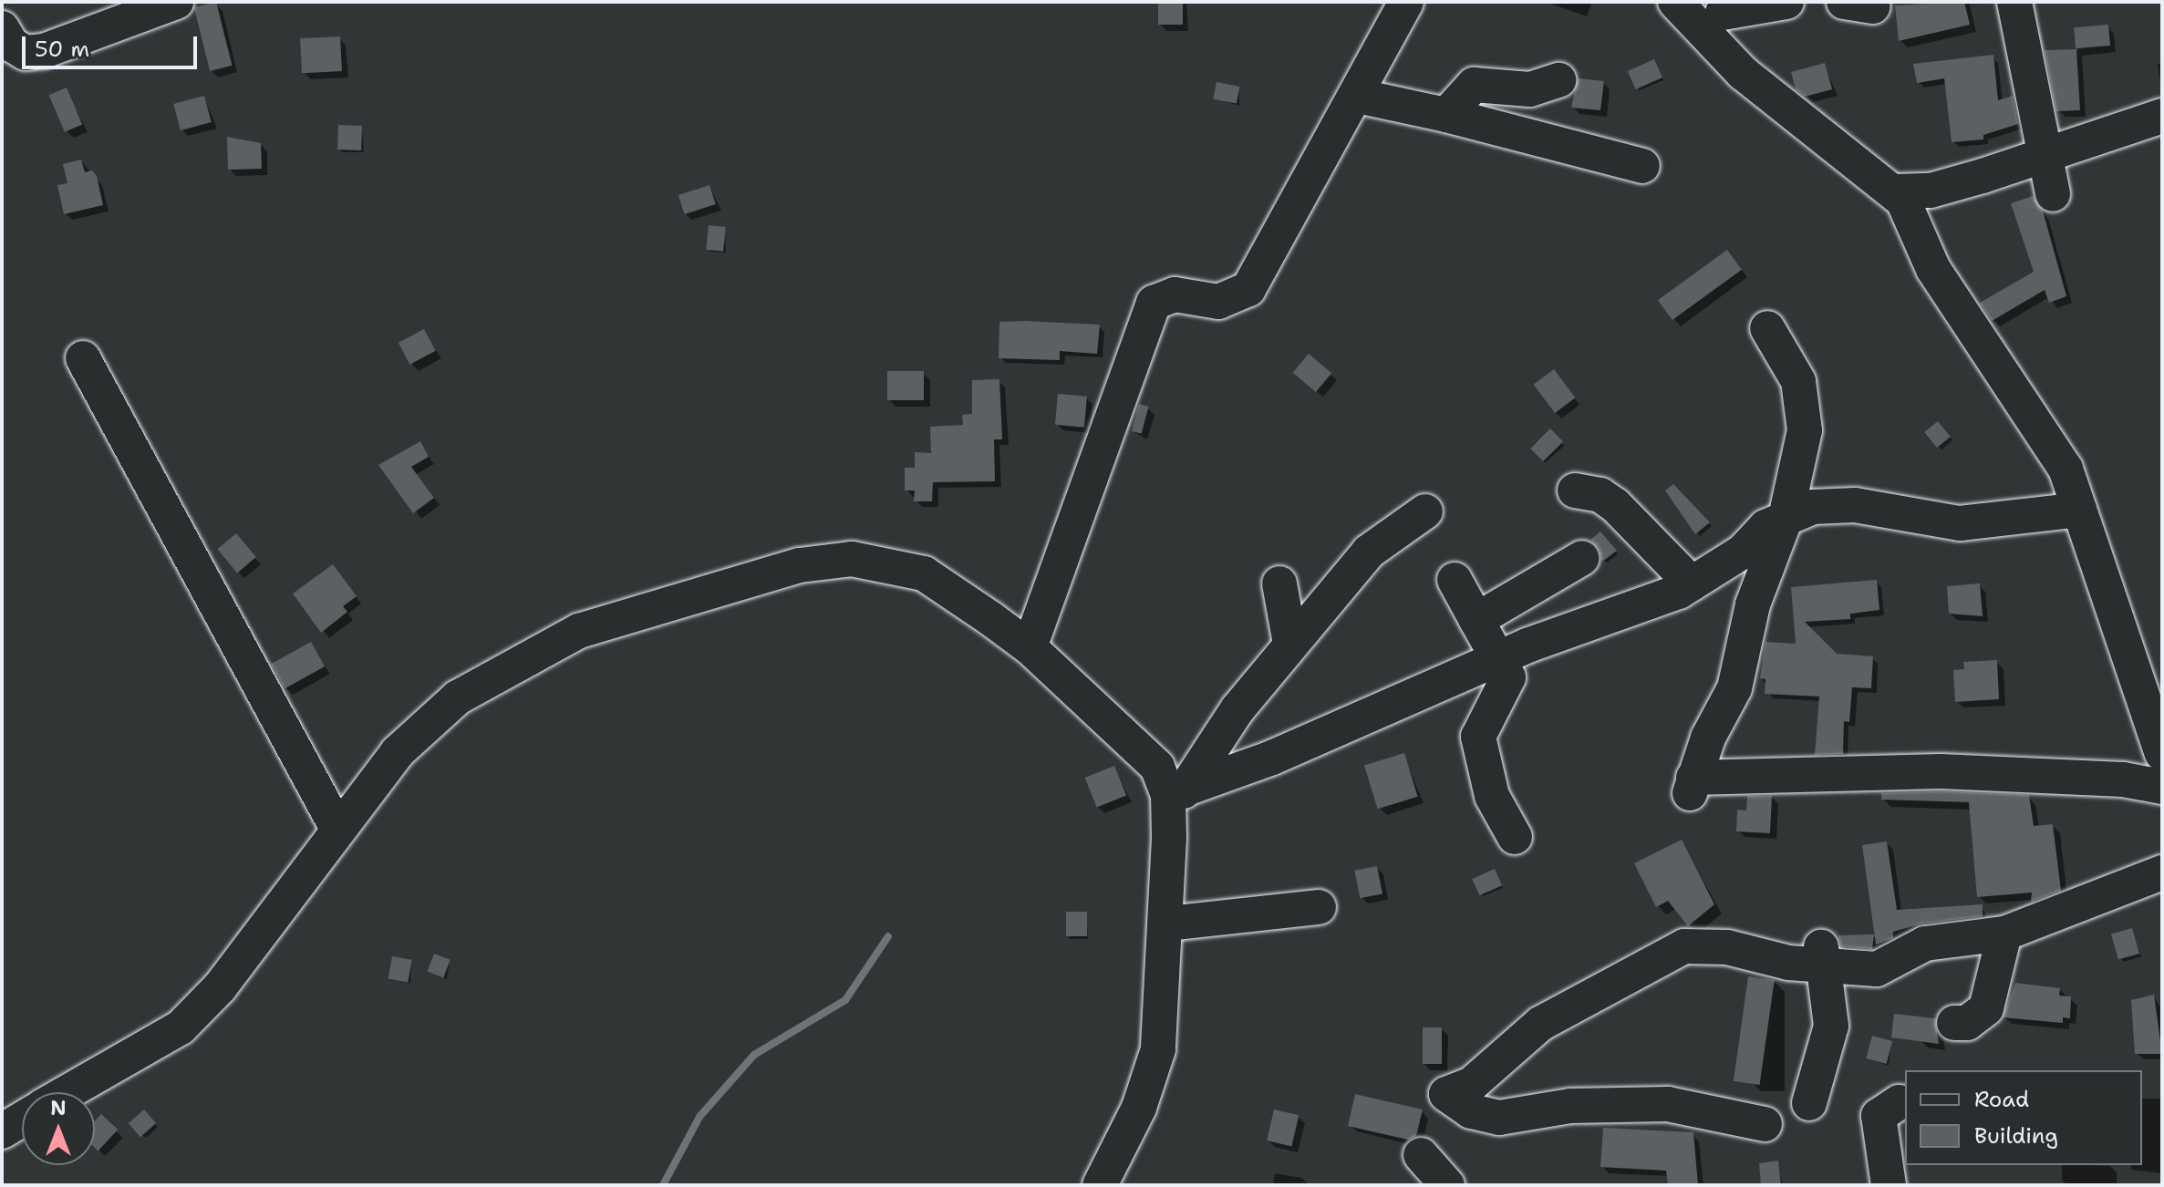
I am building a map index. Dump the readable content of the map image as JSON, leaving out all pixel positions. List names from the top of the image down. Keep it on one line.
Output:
{"legend":["Road","Building"],"scale_bar":"50 m","north":"top"}
